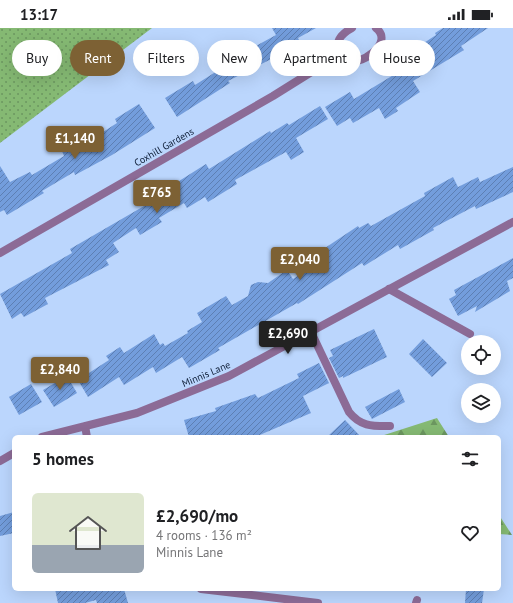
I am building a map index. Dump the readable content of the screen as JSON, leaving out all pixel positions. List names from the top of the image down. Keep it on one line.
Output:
{"streets":{"street":["Coxhill Gardens","Minnis Lane"]},"page":{"status":"13:17","chip":["Buy","Rent","Filters","New","Apartment","House"],"price":["£1,140","£765","£2,040","£2,690","£2,840"],"heading":"5 homes","list":[{"name":"£2,690/mo","note":"4 rooms · 136 m² · Minnis Lane"}]}}
